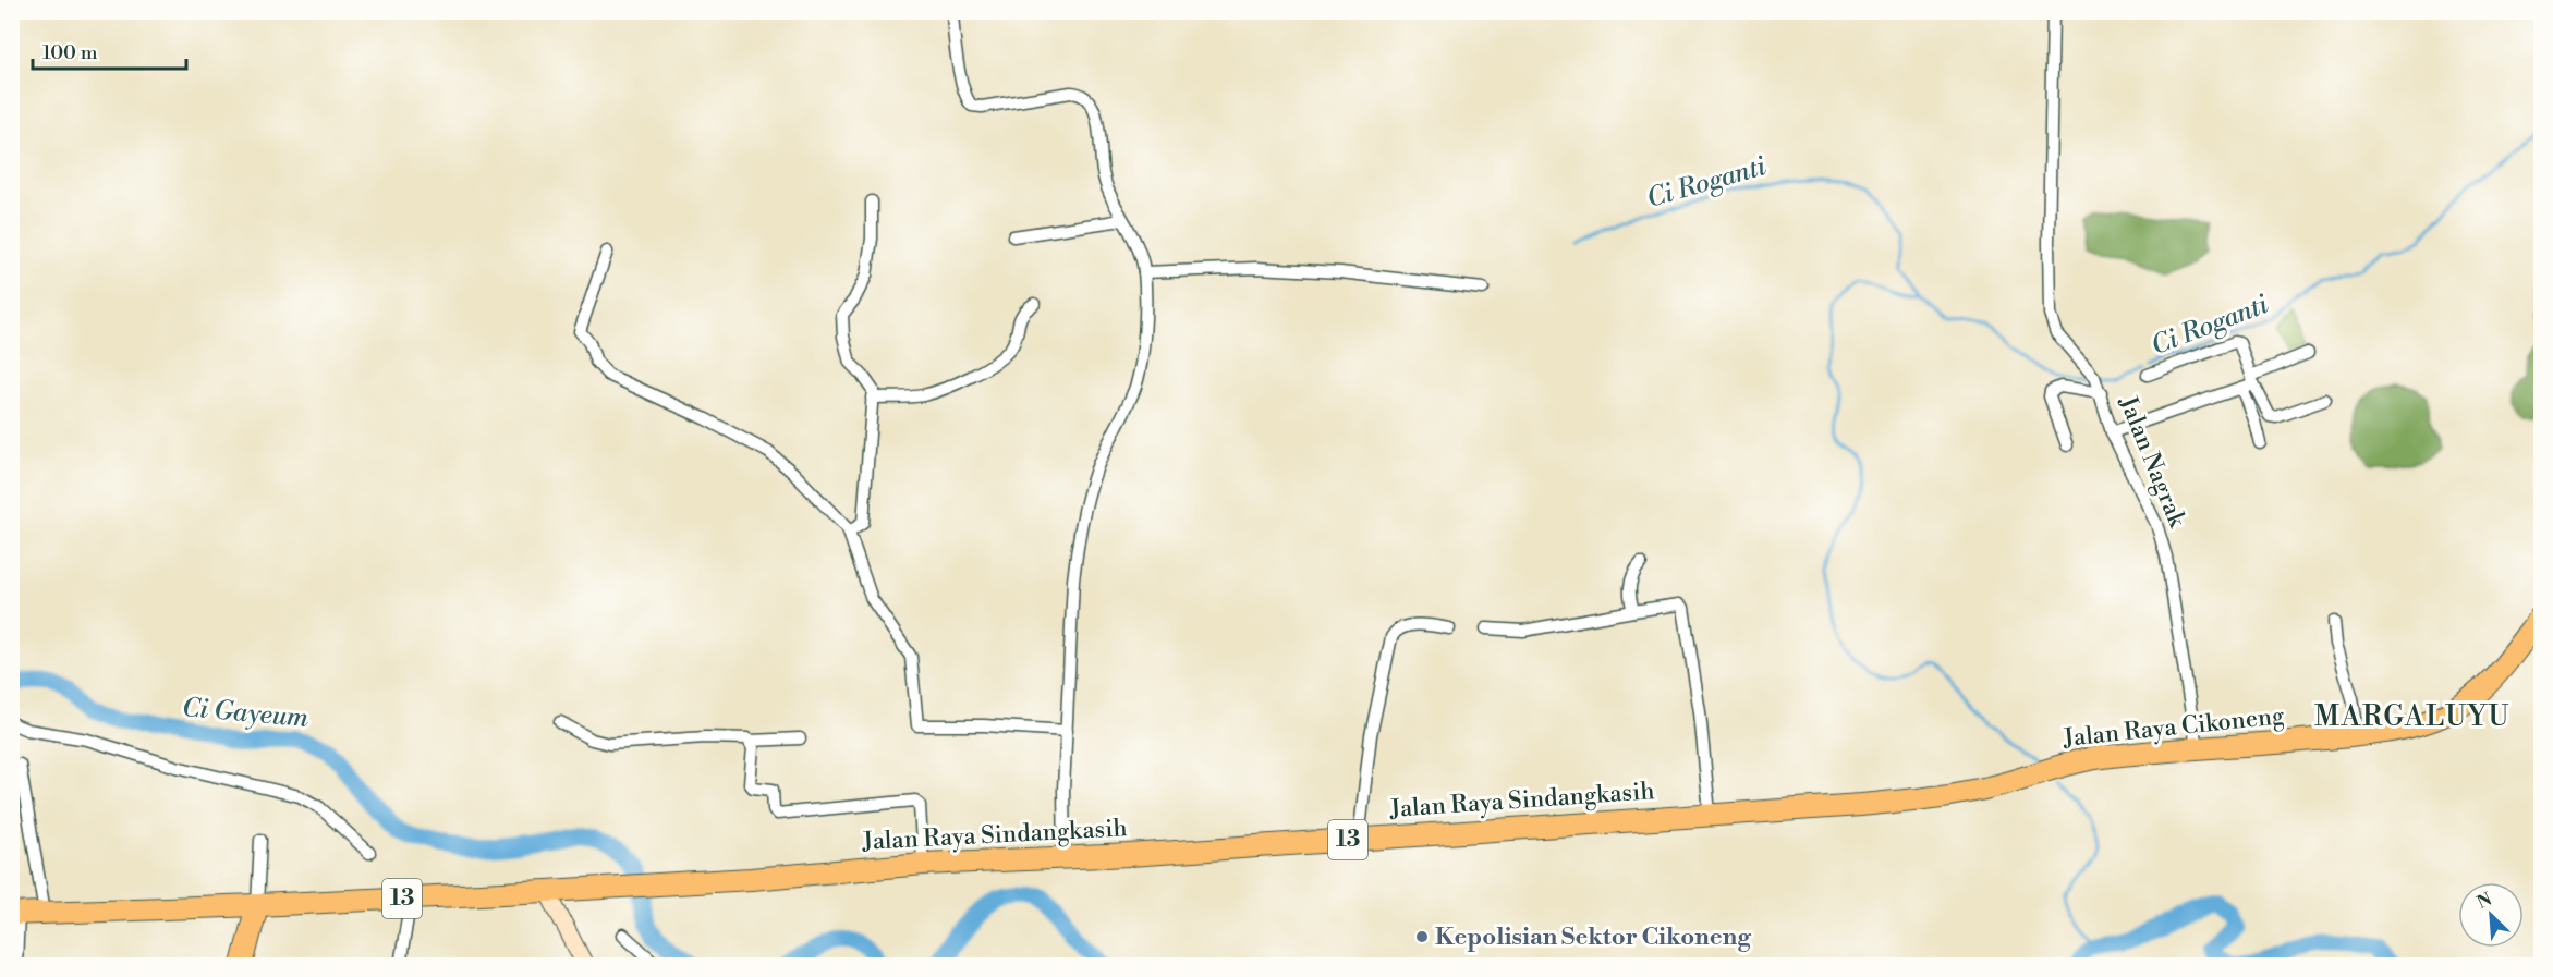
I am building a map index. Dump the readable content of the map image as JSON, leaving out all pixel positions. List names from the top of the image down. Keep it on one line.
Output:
{"streets":{"highway":["Jalan Raya Cikoneng","Jalan Raya Sindangkasih","13"],"street":["Jalan Nagrak"]},"crossings":[["Jalan Nagrak","Jalan Raya Cikoneng"],["Jalan Raya Cikoneng","Jalan Raya Sindangkasih"],["Jalan Raya Sindangkasih","13"]],"districts":["MARGALUYU"],"water":["Ci Roganti","Ci Gayeum"],"places":["Kepolisian Sektor Cikoneng"],"scale_bar":"100 m","north":"top left"}
